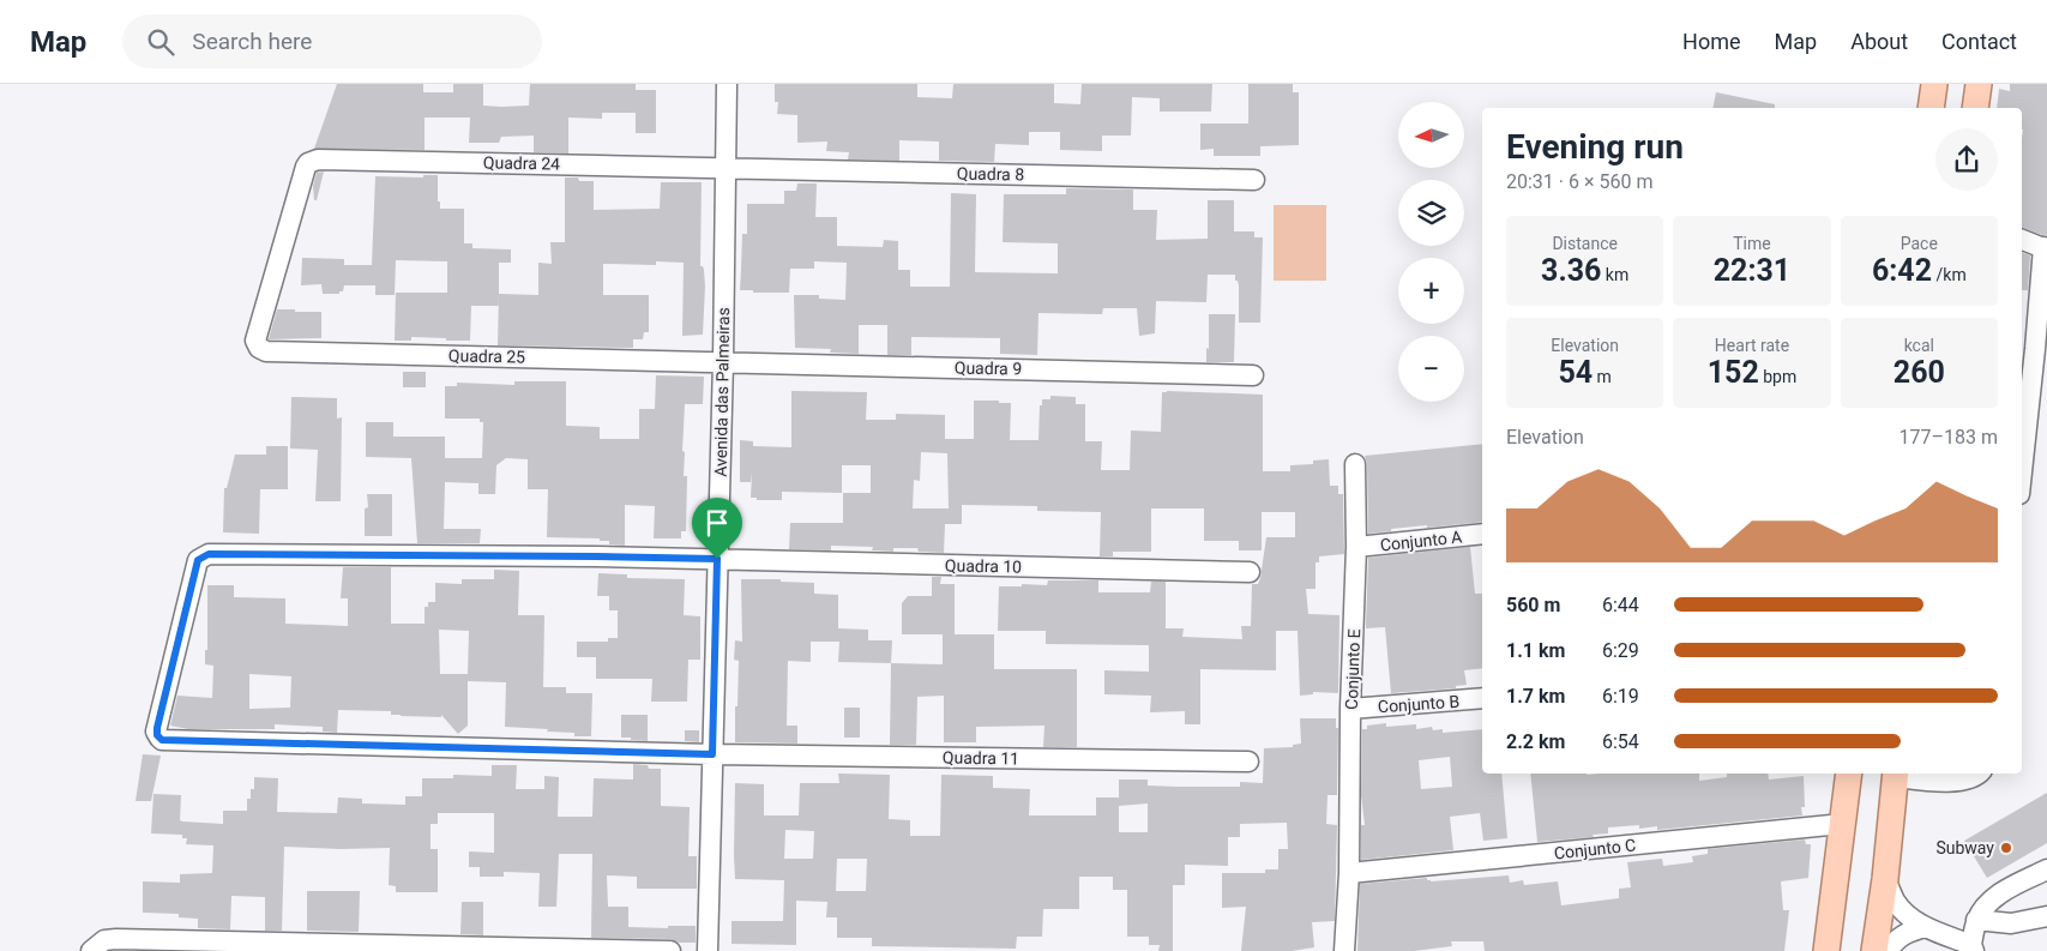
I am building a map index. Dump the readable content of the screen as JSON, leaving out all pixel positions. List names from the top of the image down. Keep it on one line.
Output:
{"streets":{"street":["Quadra 24","Quadra 8","Quadra 25","Quadra 9","Avenida das Palmeiras","Conjunto A","Quadra 10","Conjunto E","Conjunto B","Quadra 11","Conjunto C"]},"crossings":[["Quadra 24","Quadra 8"],["Quadra 24","Quadra 25"],["Quadra 24","Avenida das Palmeiras"],["Quadra 8","Avenida das Palmeiras"],["Quadra 25","Quadra 9"],["Quadra 25","Avenida das Palmeiras"],["Quadra 9","Avenida das Palmeiras"],["Avenida das Palmeiras","Quadra 10"],["Avenida das Palmeiras","Quadra 11"],["Conjunto A","Conjunto E"],["Quadra 10","Quadra 11"],["Conjunto E","Conjunto B"],["Conjunto E","Conjunto C"]],"places":["Subway"],"north":"left","page":{"header":"Map","search":"Search here","nav":["Home","Map","About","Contact"],"map_buttons":["+","−"],"heading":["Evening run","20:31 · 6 × 560 m"],"stats":[["Distance","3.36 km"],["Time","22:31"],["Pace","6:42 /km"],["Elevation","54 m"],["Heart rate","152 bpm"],["kcal","260"]],"chart":["Elevation","177–183 m"],"list":[{"name":"560 m","note":"6:44"},{"name":"1.1 km","note":"6:29"},{"name":"1.7 km","note":"6:19"},{"name":"2.2 km","note":"6:54"}]}}
